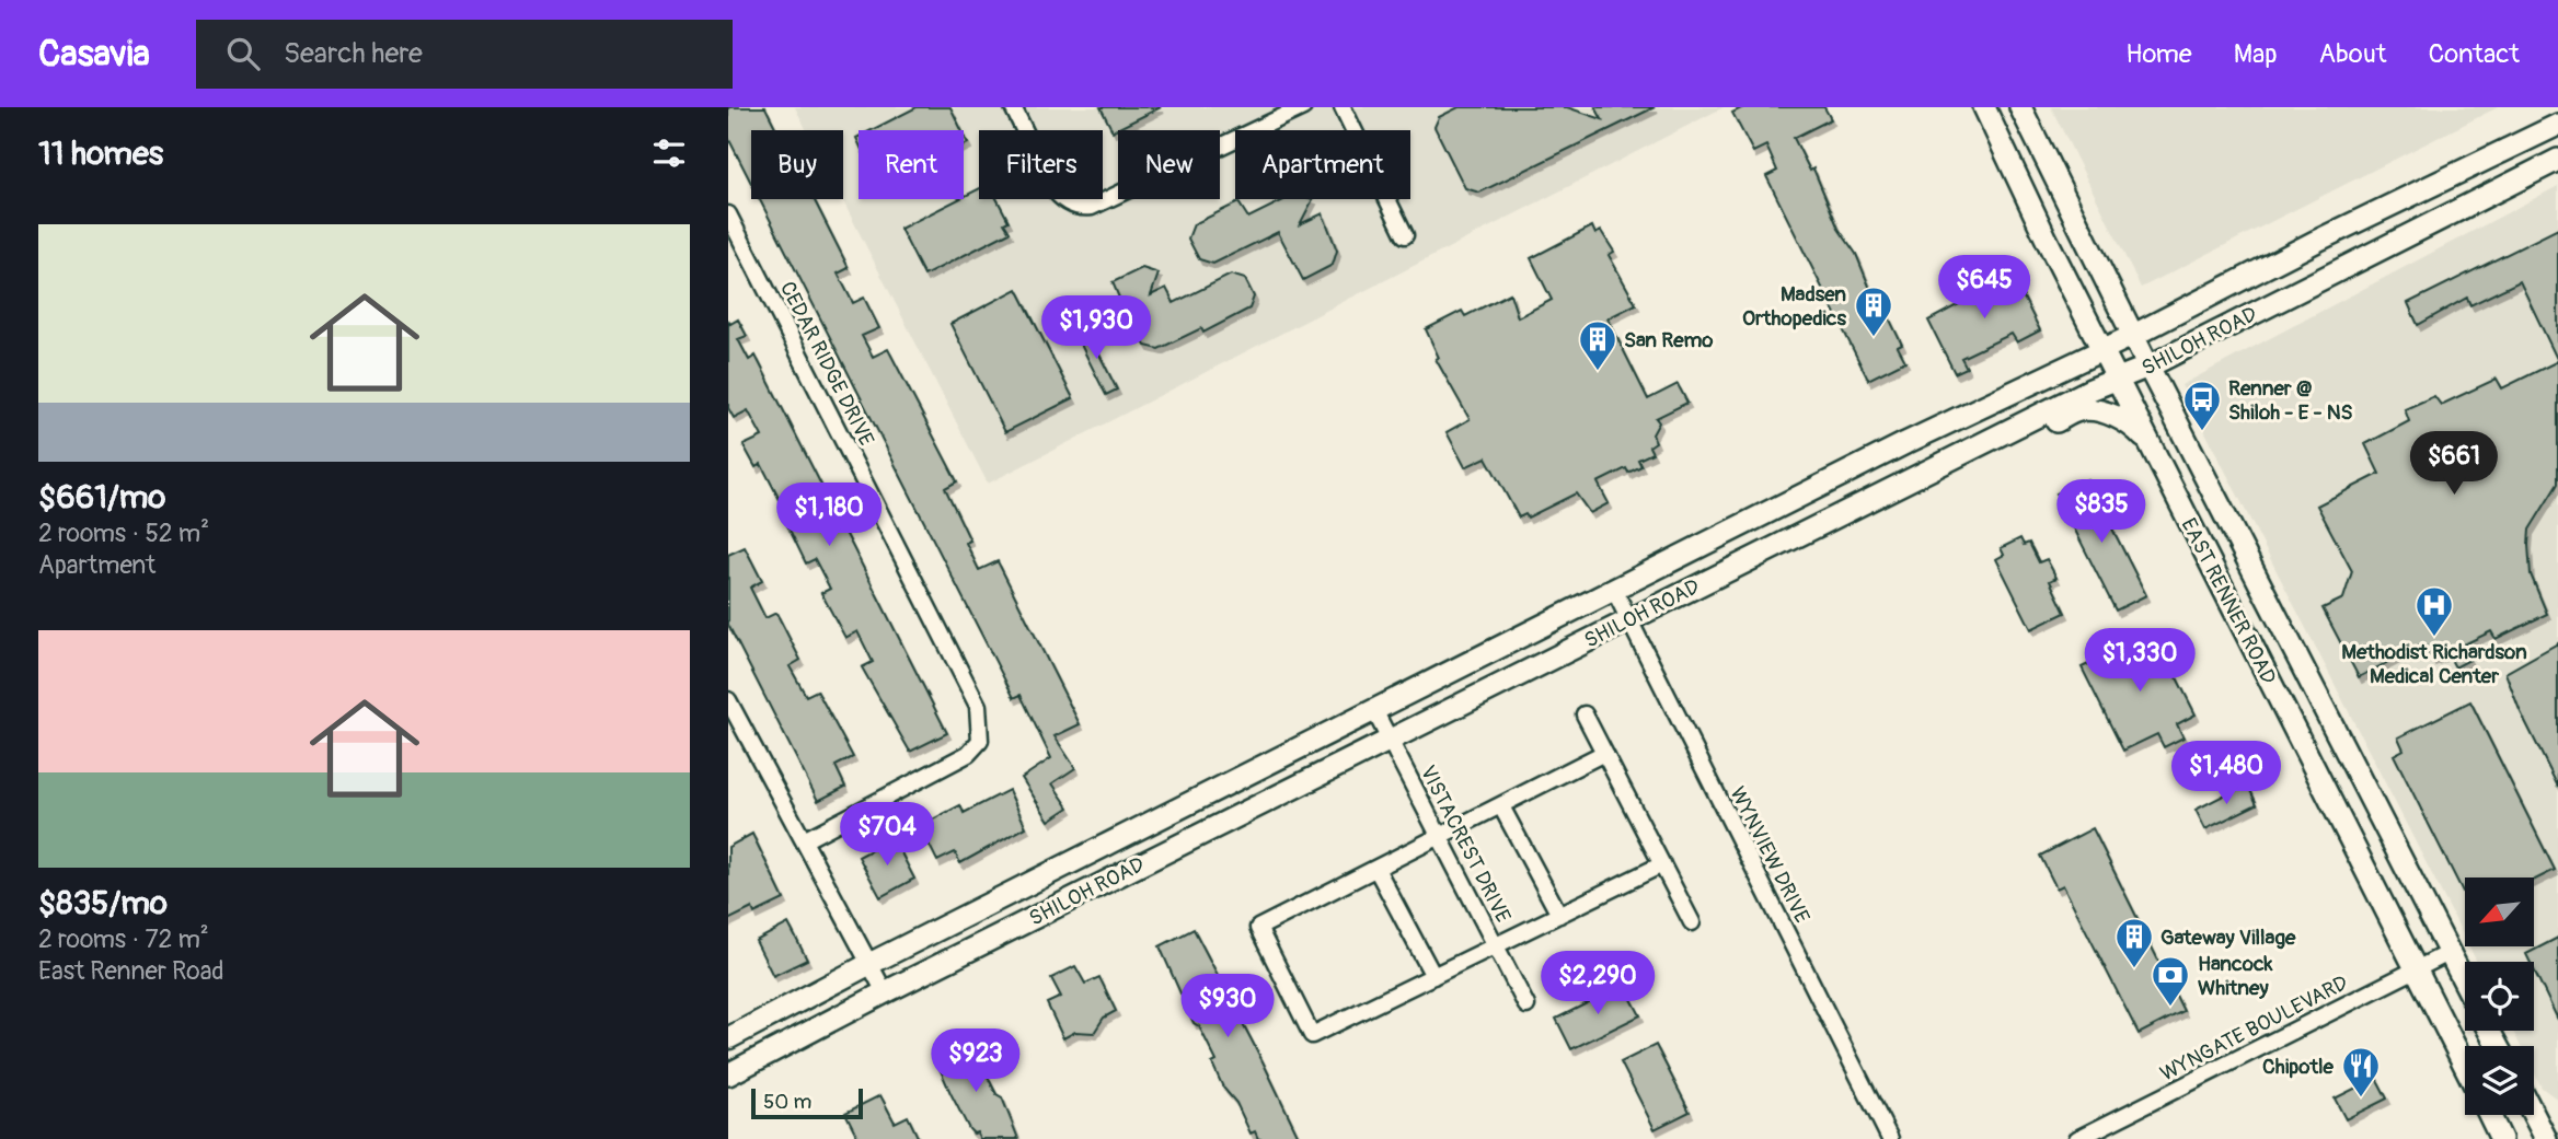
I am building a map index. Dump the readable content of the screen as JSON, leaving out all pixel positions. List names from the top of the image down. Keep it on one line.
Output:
{"streets":{"main road":["SHILOH ROAD","EAST RENNER ROAD"],"street":["CEDAR RIDGE DRIVE","VISTACREST DRIVE","WYNVIEW DRIVE","WYNGATE BOULEVARD"]},"crossings":[["SHILOH ROAD","EAST RENNER ROAD"],["SHILOH ROAD","VISTACREST DRIVE"],["SHILOH ROAD","WYNVIEW DRIVE"],["EAST RENNER ROAD","WYNGATE BOULEVARD"]],"places":{"building":["Madsen Orthopedics","San Remo","Gateway Village"],"bus stop":["Renner @ Shiloh - E - NS"],"hospital":["Methodist Richardson Medical Center"],"bank":["Hancock Whitney"],"restaurant":["Chipotle"]},"scale_bar":"50 m","north":"bottom left","page":{"header":"Casavia","search":"Search here","nav":["Home","Map","About","Contact"],"heading":"11 homes","chip":["Buy","Rent","Filters","New","Apartment"],"list":[{"name":"$661/mo","note":"2 rooms · 52 m² · Apartment"},{"name":"$835/mo","note":"2 rooms · 72 m² · East Renner Road"}],"price":["$645","$1,930","$661","$835","$1,180","$1,330","$1,480","$704","$2,290","$930","$923"],"scale":"50 m"}}
